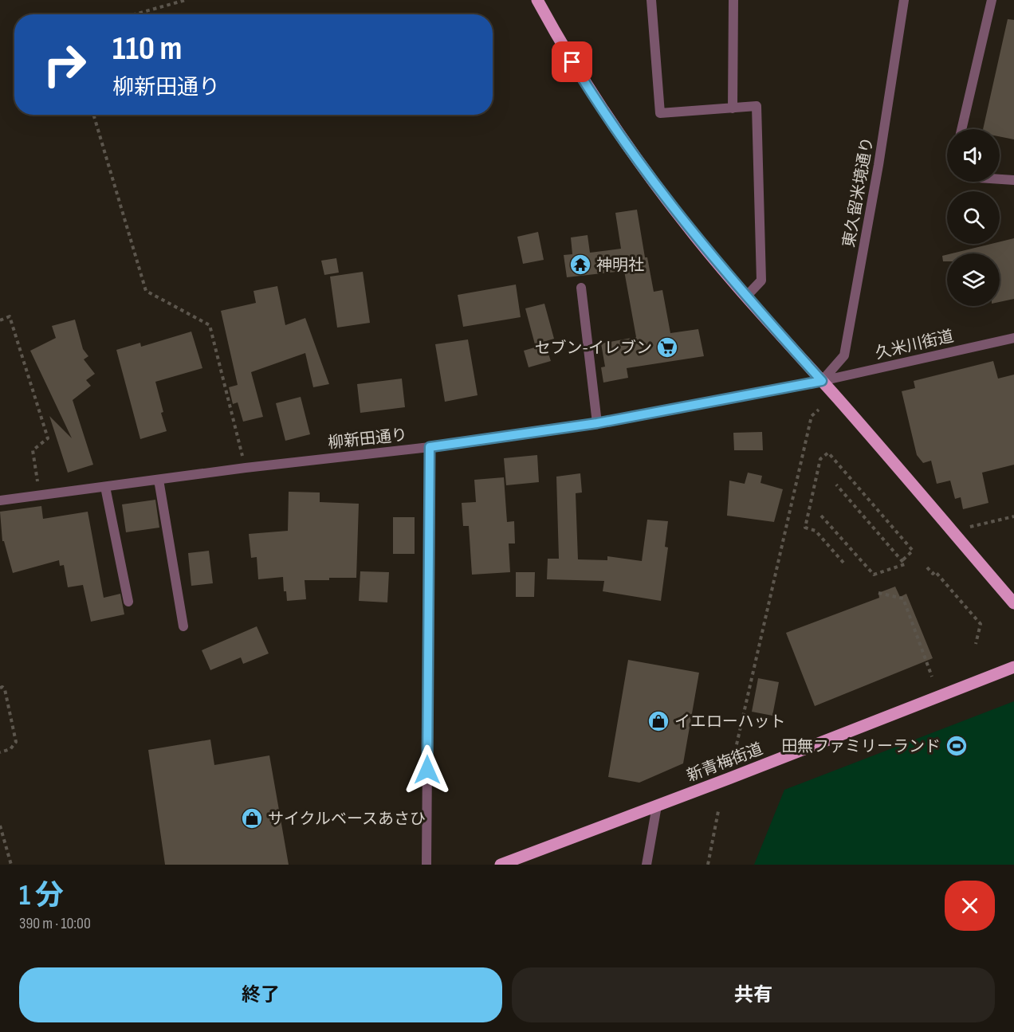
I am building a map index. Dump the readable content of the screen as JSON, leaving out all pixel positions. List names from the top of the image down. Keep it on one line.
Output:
{"streets":{"main road":["新青梅街道"],"street":["東久留米境通り","久米川街道","柳新田通り"]},"crossings":[["東久留米境通り","久米川街道"],["東久留米境通り","柳新田通り"],["久米川街道","柳新田通り"]],"places":{"temple":["神明社"],"supermarket":["セブン-イレブン"],"shop":["イエローハット","サイクルベースあさひ"],"sports":["田無ファミリーランド"]},"page":{"turn":["110 m","柳新田通り"],"heading":["1 分","390 m · 10:00"],"buttons":["終了","共有"]}}
